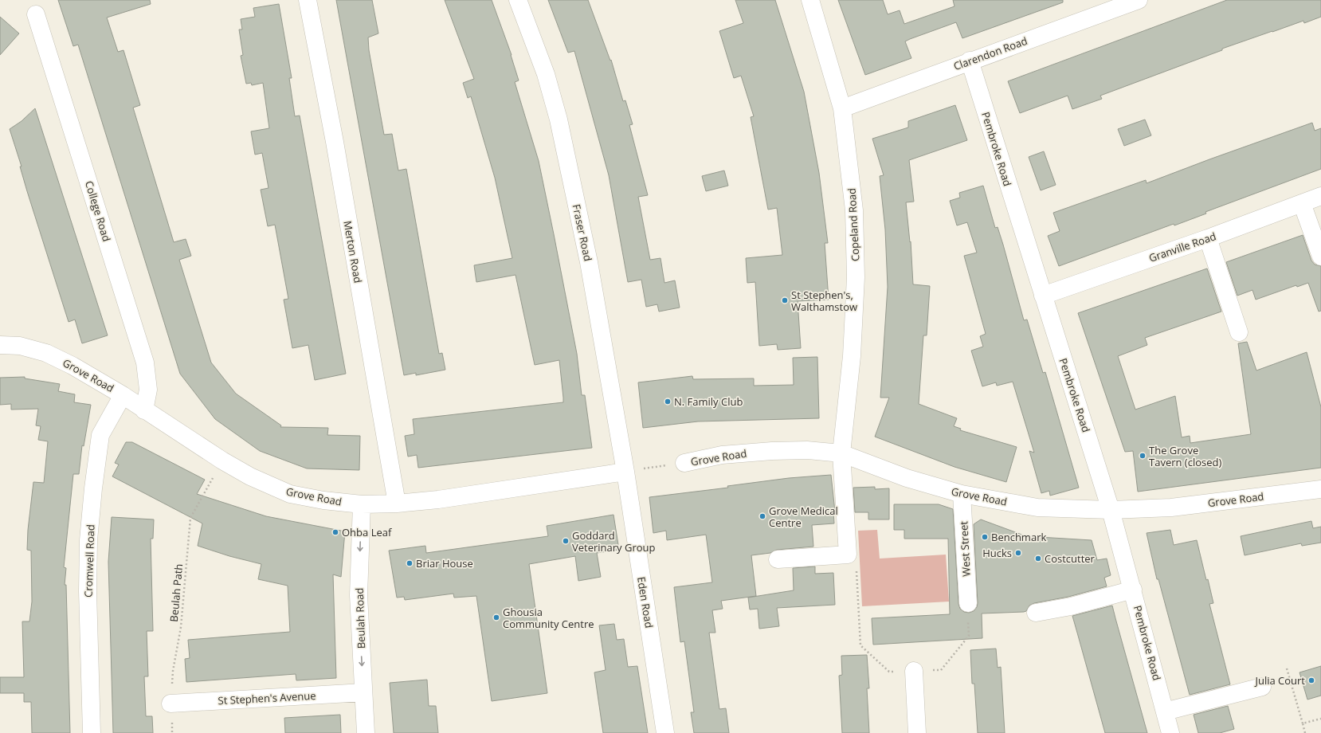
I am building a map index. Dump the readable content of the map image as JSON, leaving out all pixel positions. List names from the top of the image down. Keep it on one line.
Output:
{"streets":{"street":["Clarendon Road","Pembroke Road","College Road","Copeland Road","Fraser Road","Granville Road","Merton Road","Grove Road","West Street","Cromwell Road","Eden Road","Beulah Road","St Stephen's Avenue"],"path":["Beulah Path"]},"crossings":[["Clarendon Road","Pembroke Road"],["Clarendon Road","Copeland Road"],["Pembroke Road","Granville Road"],["Pembroke Road","Grove Road"],["College Road","Grove Road"],["Copeland Road","Grove Road"],["Fraser Road","Grove Road"],["Fraser Road","Eden Road"],["Merton Road","Grove Road"],["Grove Road","West Street"],["Grove Road","Cromwell Road"],["Grove Road","Beulah Path"],["Grove Road","Eden Road"],["Grove Road","Beulah Road"],["Beulah Path","St Stephen's Avenue"],["Beulah Road","St Stephen's Avenue"]],"one_way":["Beulah Road"],"places":["St Stephen's, Walthamstow","N. Family Club","The Grove Tavern (closed)","Grove Medical Centre","Ohba Leaf","Benchmark","Goddard Veterinary Group","Hucks","Costcutter","Briar House","Ghousia Community Centre","Julia Court"]}
